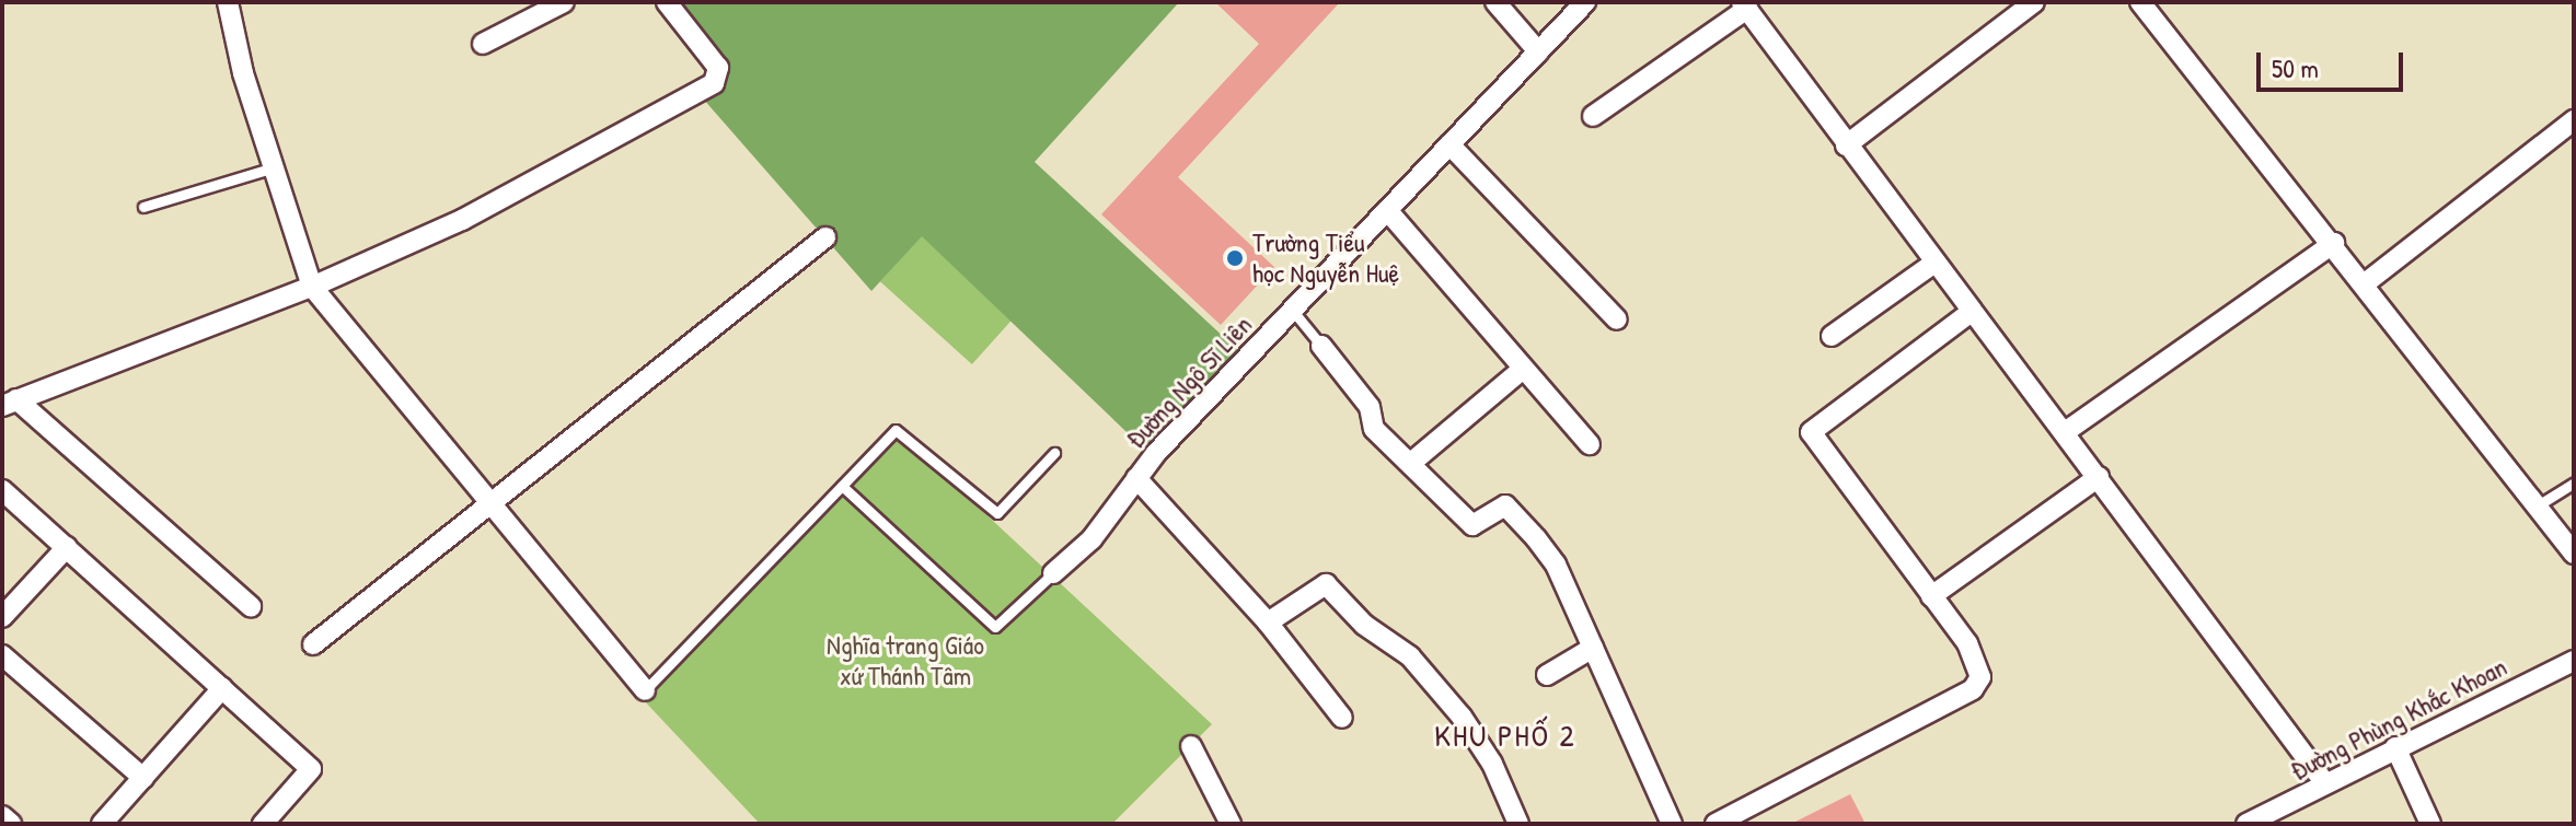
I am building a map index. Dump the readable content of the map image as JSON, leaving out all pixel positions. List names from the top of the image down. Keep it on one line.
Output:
{"streets":{"street":["Đường Ngô Sĩ Liên","Đường Phùng Khắc Khoan"]},"districts":["KHU PHỐ 2"],"parks":["Nghĩa trang Giáo xứ Thánh Tâm"],"places":["Trường Tiểu học Nguyễn Huệ"],"scale_bar":"50 m"}
